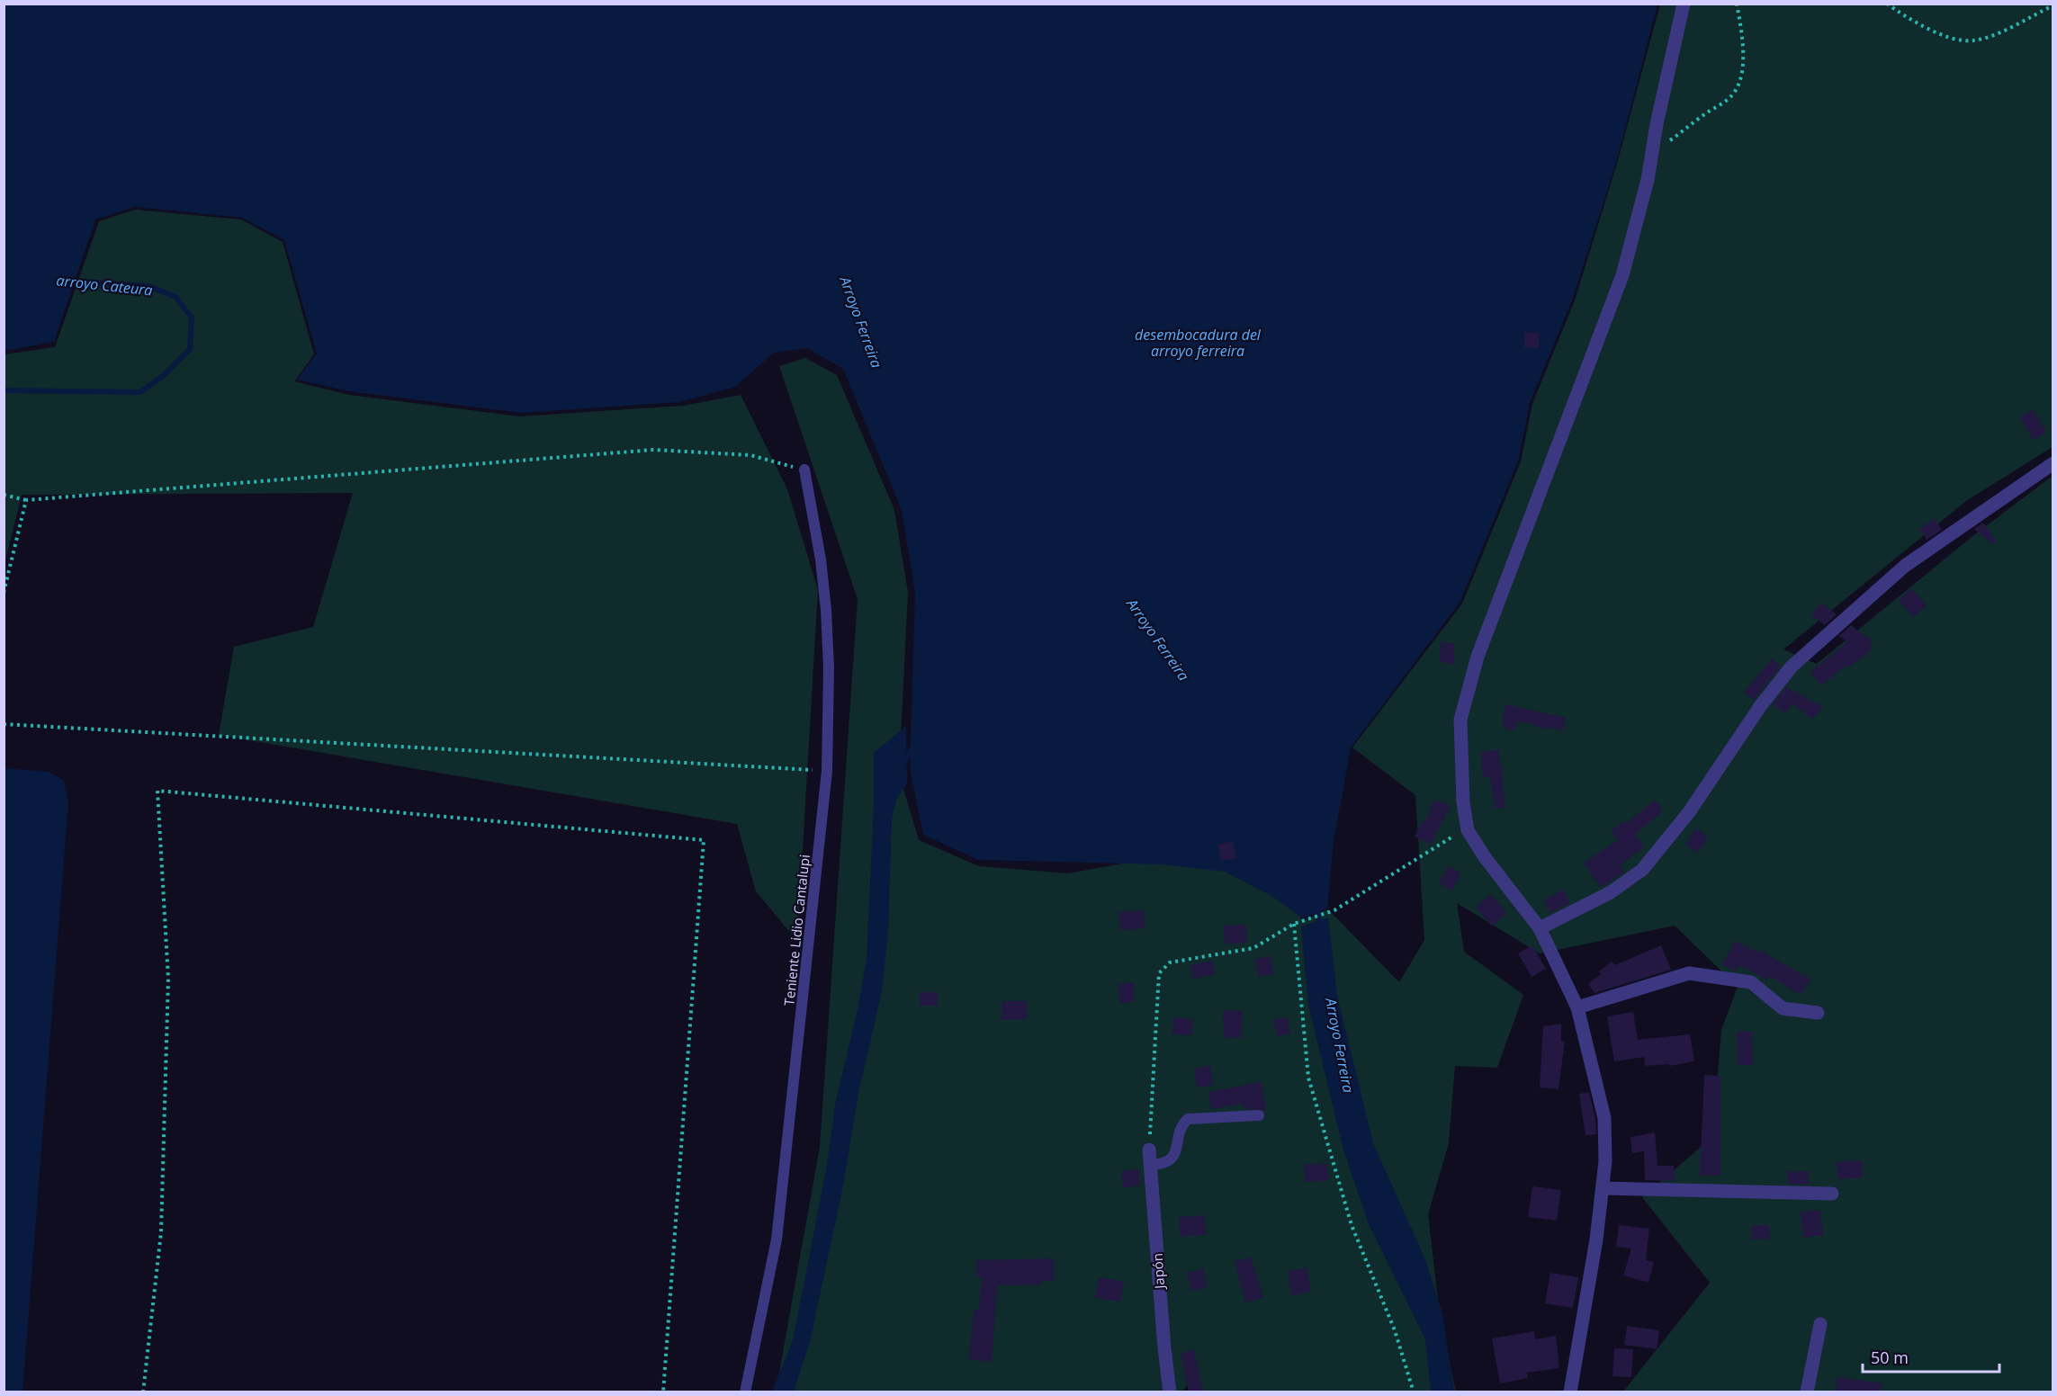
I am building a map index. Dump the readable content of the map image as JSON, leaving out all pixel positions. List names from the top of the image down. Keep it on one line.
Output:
{"streets":{"street":["Japón"],"lane":["Teniente Lidio Cantalupi"]},"water":["arroyo Cateura","Arroyo Ferreira","desembocadura del arroyo ferreira"],"scale_bar":"50 m"}
